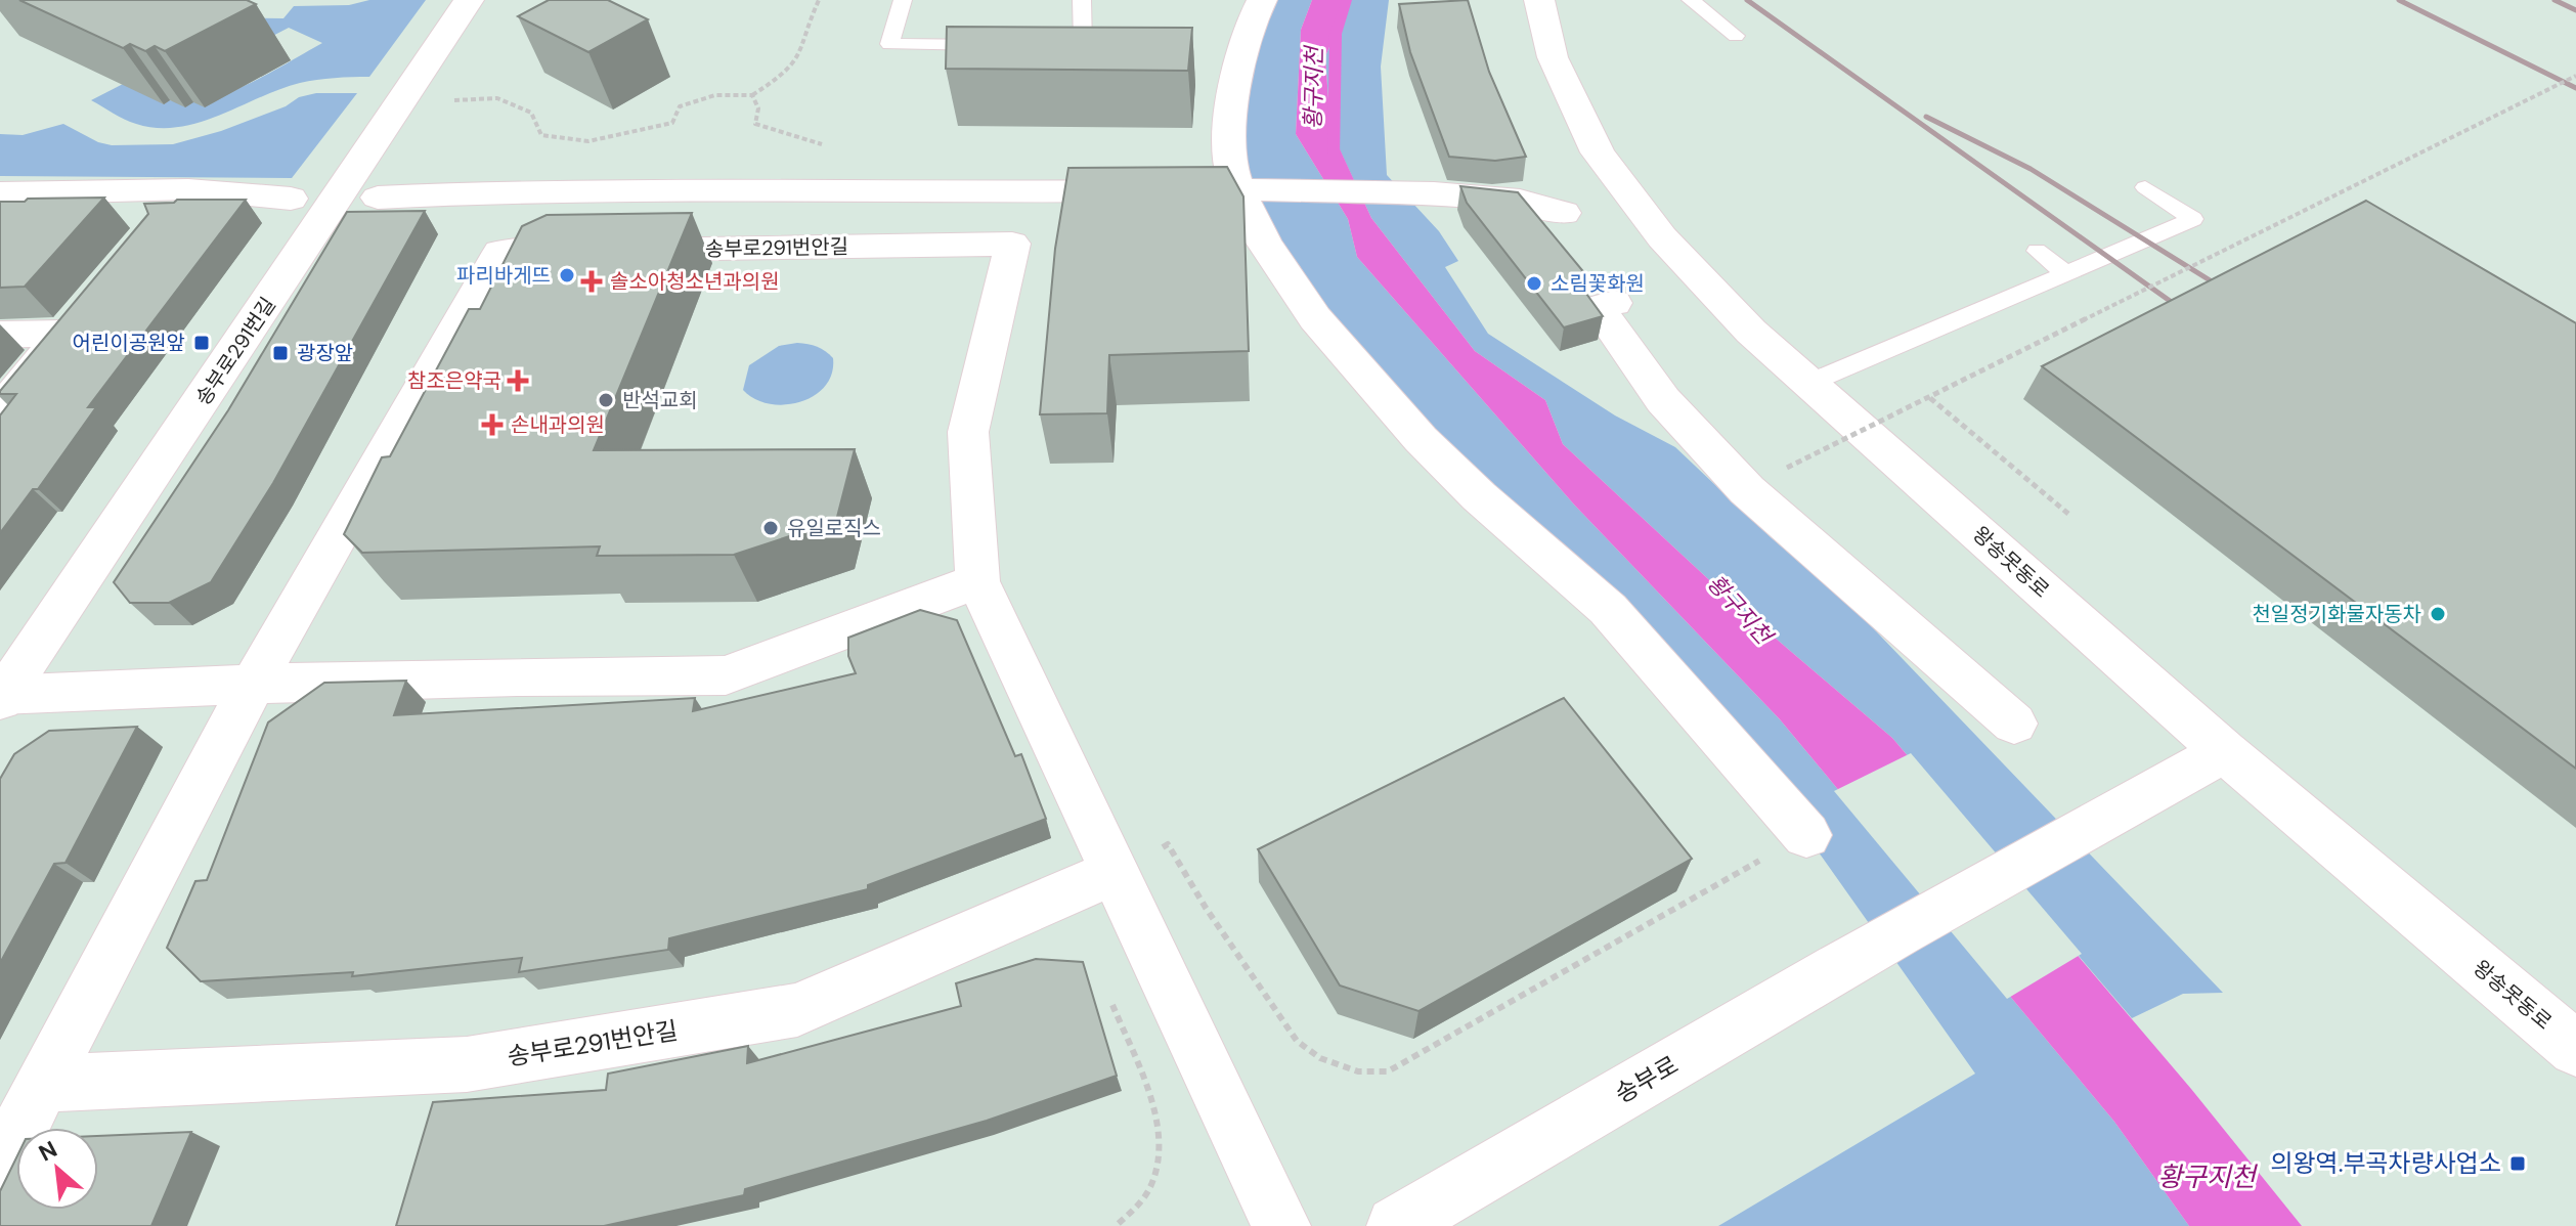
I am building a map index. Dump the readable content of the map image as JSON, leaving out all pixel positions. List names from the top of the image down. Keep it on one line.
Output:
{"streets":{"street":["송부로291번안길","송부로291번길","왕송못동로","송부로"]},"crossings":[["왕송못동로","송부로"]],"water":["황구지천"],"places":{"other":["파리바게뜨","소림꽃화원","반석교회","유일로직스","천일정기화물자동차"],"health":["솔소아청소년과의원","참조은약국","손내과의원"],"transit":["어린이공원앞","광장앞","의왕역.부곡차량사업소"]},"north":"top left"}
